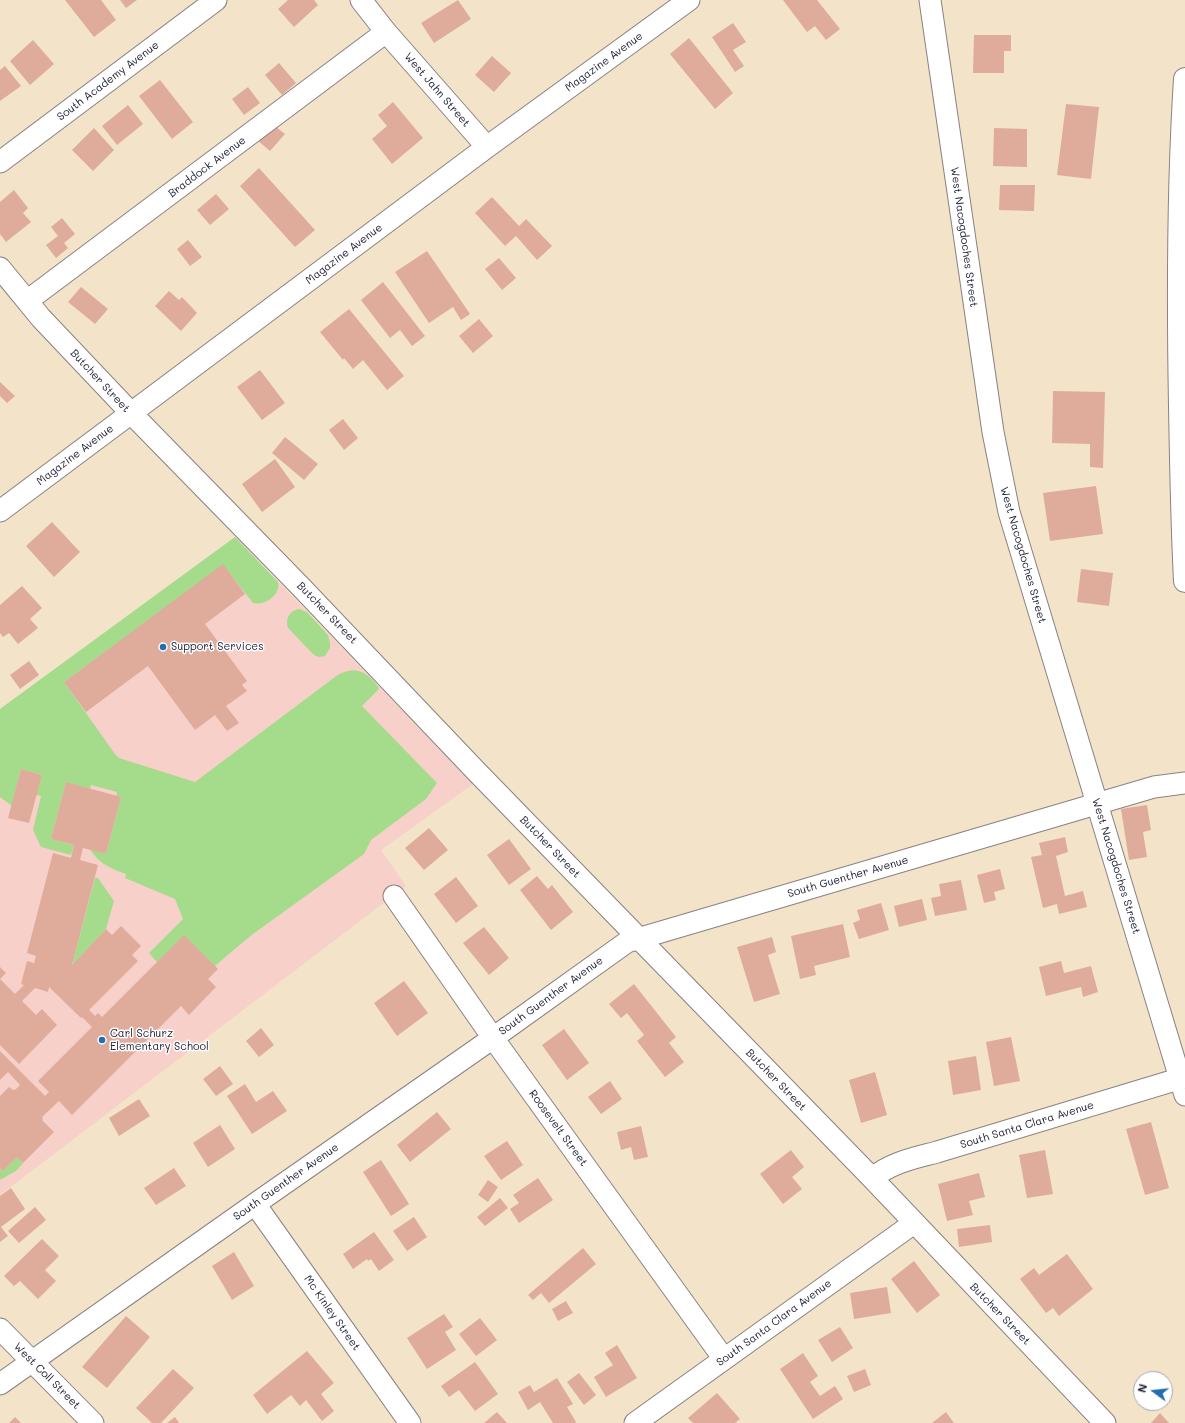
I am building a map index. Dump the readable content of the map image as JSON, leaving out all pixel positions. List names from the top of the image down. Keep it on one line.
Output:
{"streets":{"street":["Magazine Avenue","South Academy Avenue","West Jahn Street","Braddock Avenue","West Nacogdoches Street","Butcher Street","South Guenther Avenue","South Santa Clara Avenue","Roosevelt Street","Mc Kinley Street","West Coll Street"]},"crossings":[["Magazine Avenue","West Jahn Street"],["Magazine Avenue","Butcher Street"],["West Jahn Street","Braddock Avenue"],["Braddock Avenue","Butcher Street"],["West Nacogdoches Street","South Guenther Avenue"],["West Nacogdoches Street","South Santa Clara Avenue"],["Butcher Street","South Guenther Avenue"],["Butcher Street","South Santa Clara Avenue"],["South Guenther Avenue","Roosevelt Street"],["South Guenther Avenue","Mc Kinley Street"],["South Guenther Avenue","West Coll Street"],["South Santa Clara Avenue","Roosevelt Street"]],"places":["Support Services","Carl Schurz Elementary School"],"north":"left"}
